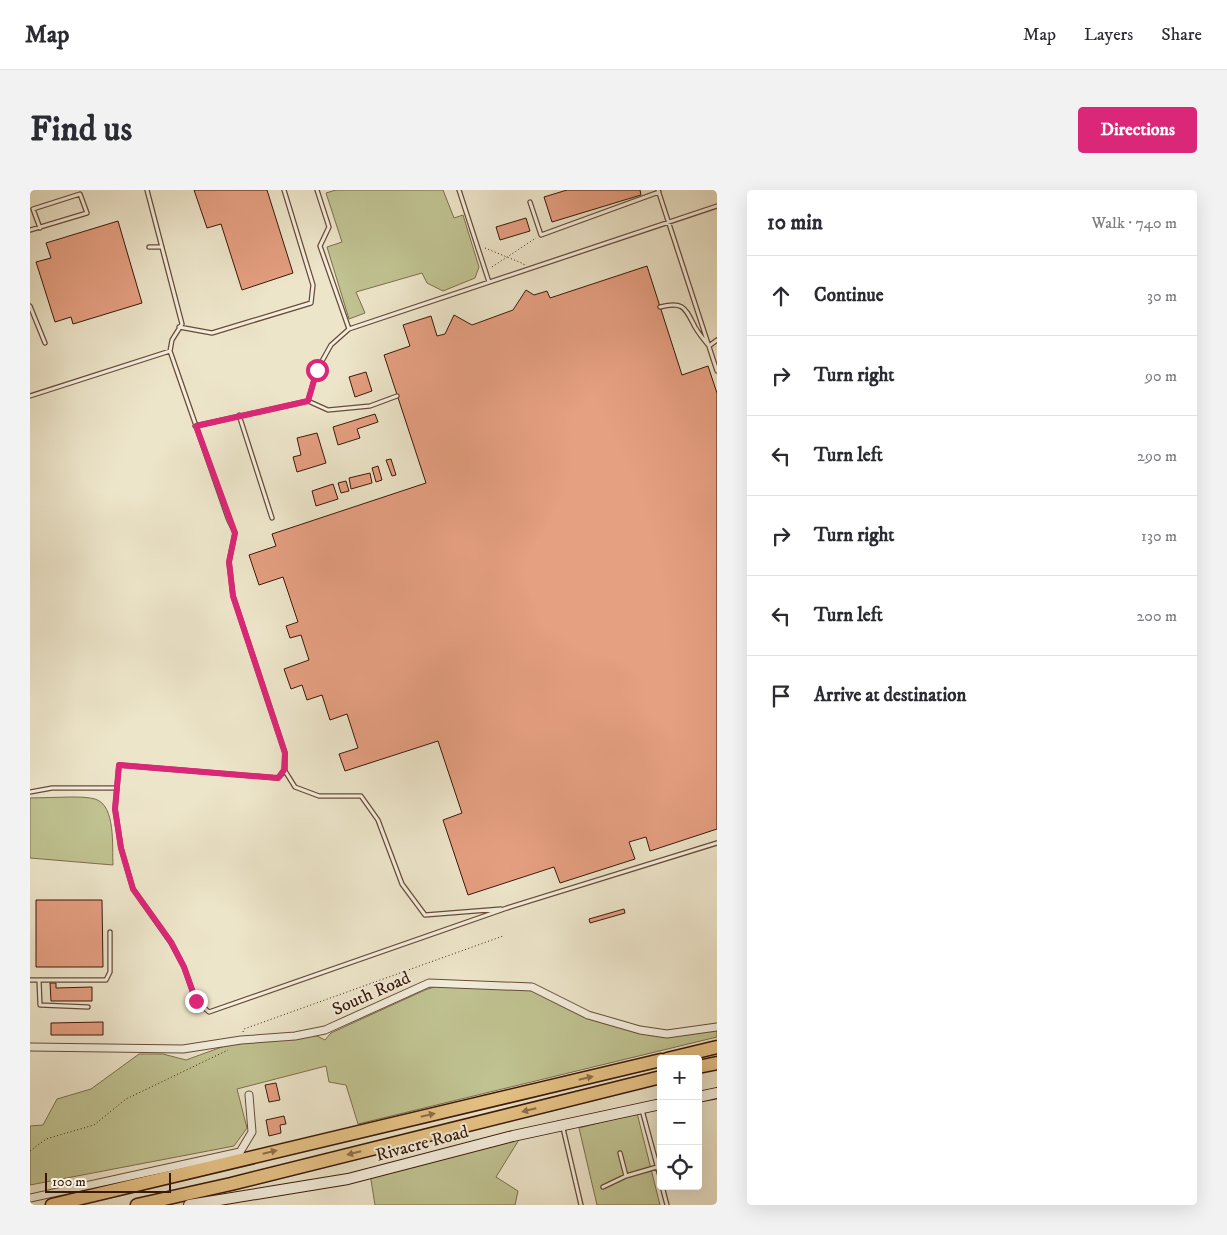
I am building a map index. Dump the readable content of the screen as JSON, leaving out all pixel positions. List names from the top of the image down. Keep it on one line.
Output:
{"streets":{"main road":["Rivacre Road"],"street":["South Road"]},"scale_bar":"100 m","page":{"header":"Map","nav":["Map","Layers","Share"],"buttons":"Directions","title":"Find us","heading":["10 min","Walk · 740 m"],"list":[["Continue","30 m"],["Turn right","90 m"],["Turn left","290 m"],["Turn right","130 m"],["Turn left","200 m"],"Arrive at destination"],"map_buttons":["+","−"],"scale":"100 m"}}
